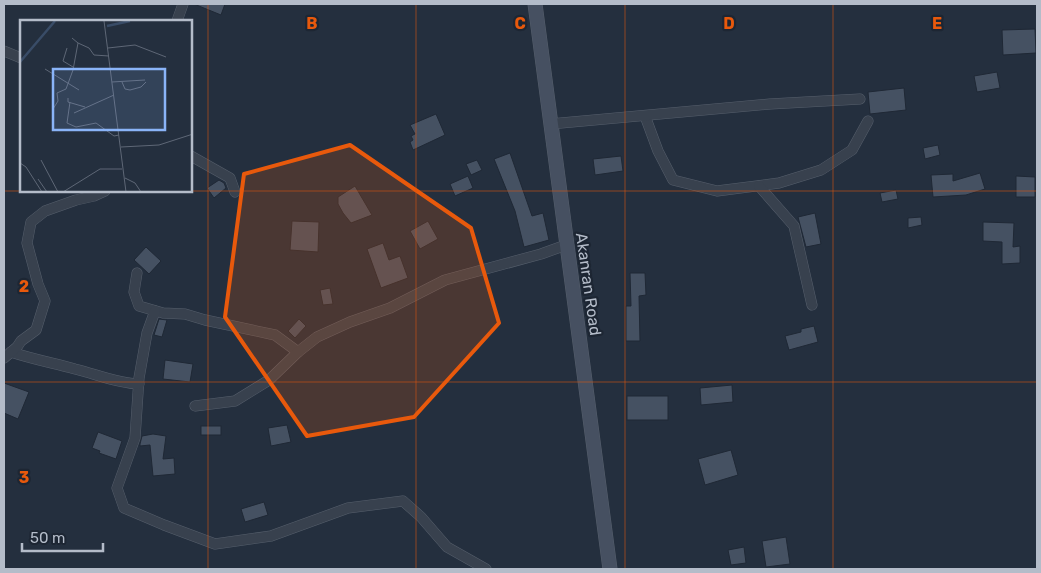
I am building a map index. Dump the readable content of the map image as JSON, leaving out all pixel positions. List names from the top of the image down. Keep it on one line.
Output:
{"streets":{"main road":["Akanran Road"]},"scale_bar":"50 m","grid":{"columns":["B","C","D","E"],"rows":["2","3"]}}
